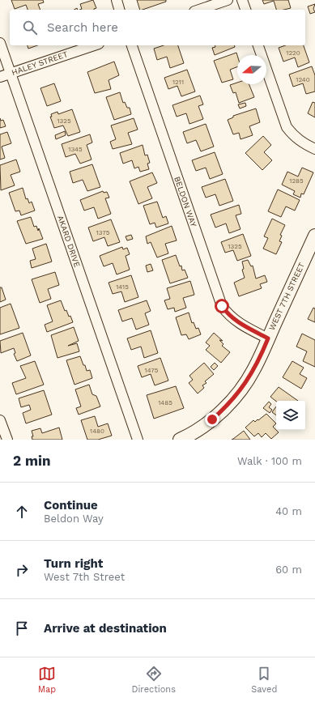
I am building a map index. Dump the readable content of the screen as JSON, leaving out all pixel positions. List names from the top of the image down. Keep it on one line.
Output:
{"streets":{"main road":["WEST 7TH STREET"],"street":["HALEY STREET","BELDON WAY","AKARD DRIVE"]},"crossings":[["HALEY STREET","AKARD DRIVE"],["BELDON WAY","WEST 7TH STREET"]],"house_numbers":["1220","1240","1211","1325","1345","1285","1375","1325","1415","1475","1485","1480"],"north":"left","page":{"search":"Search here","heading":["2 min","Walk · 100 m"],"list":[["Continue","Beldon Way","40 m"],["Turn right","West 7th Street","60 m"],"Arrive at destination"],"nav":["Map","Directions","Saved"]}}
